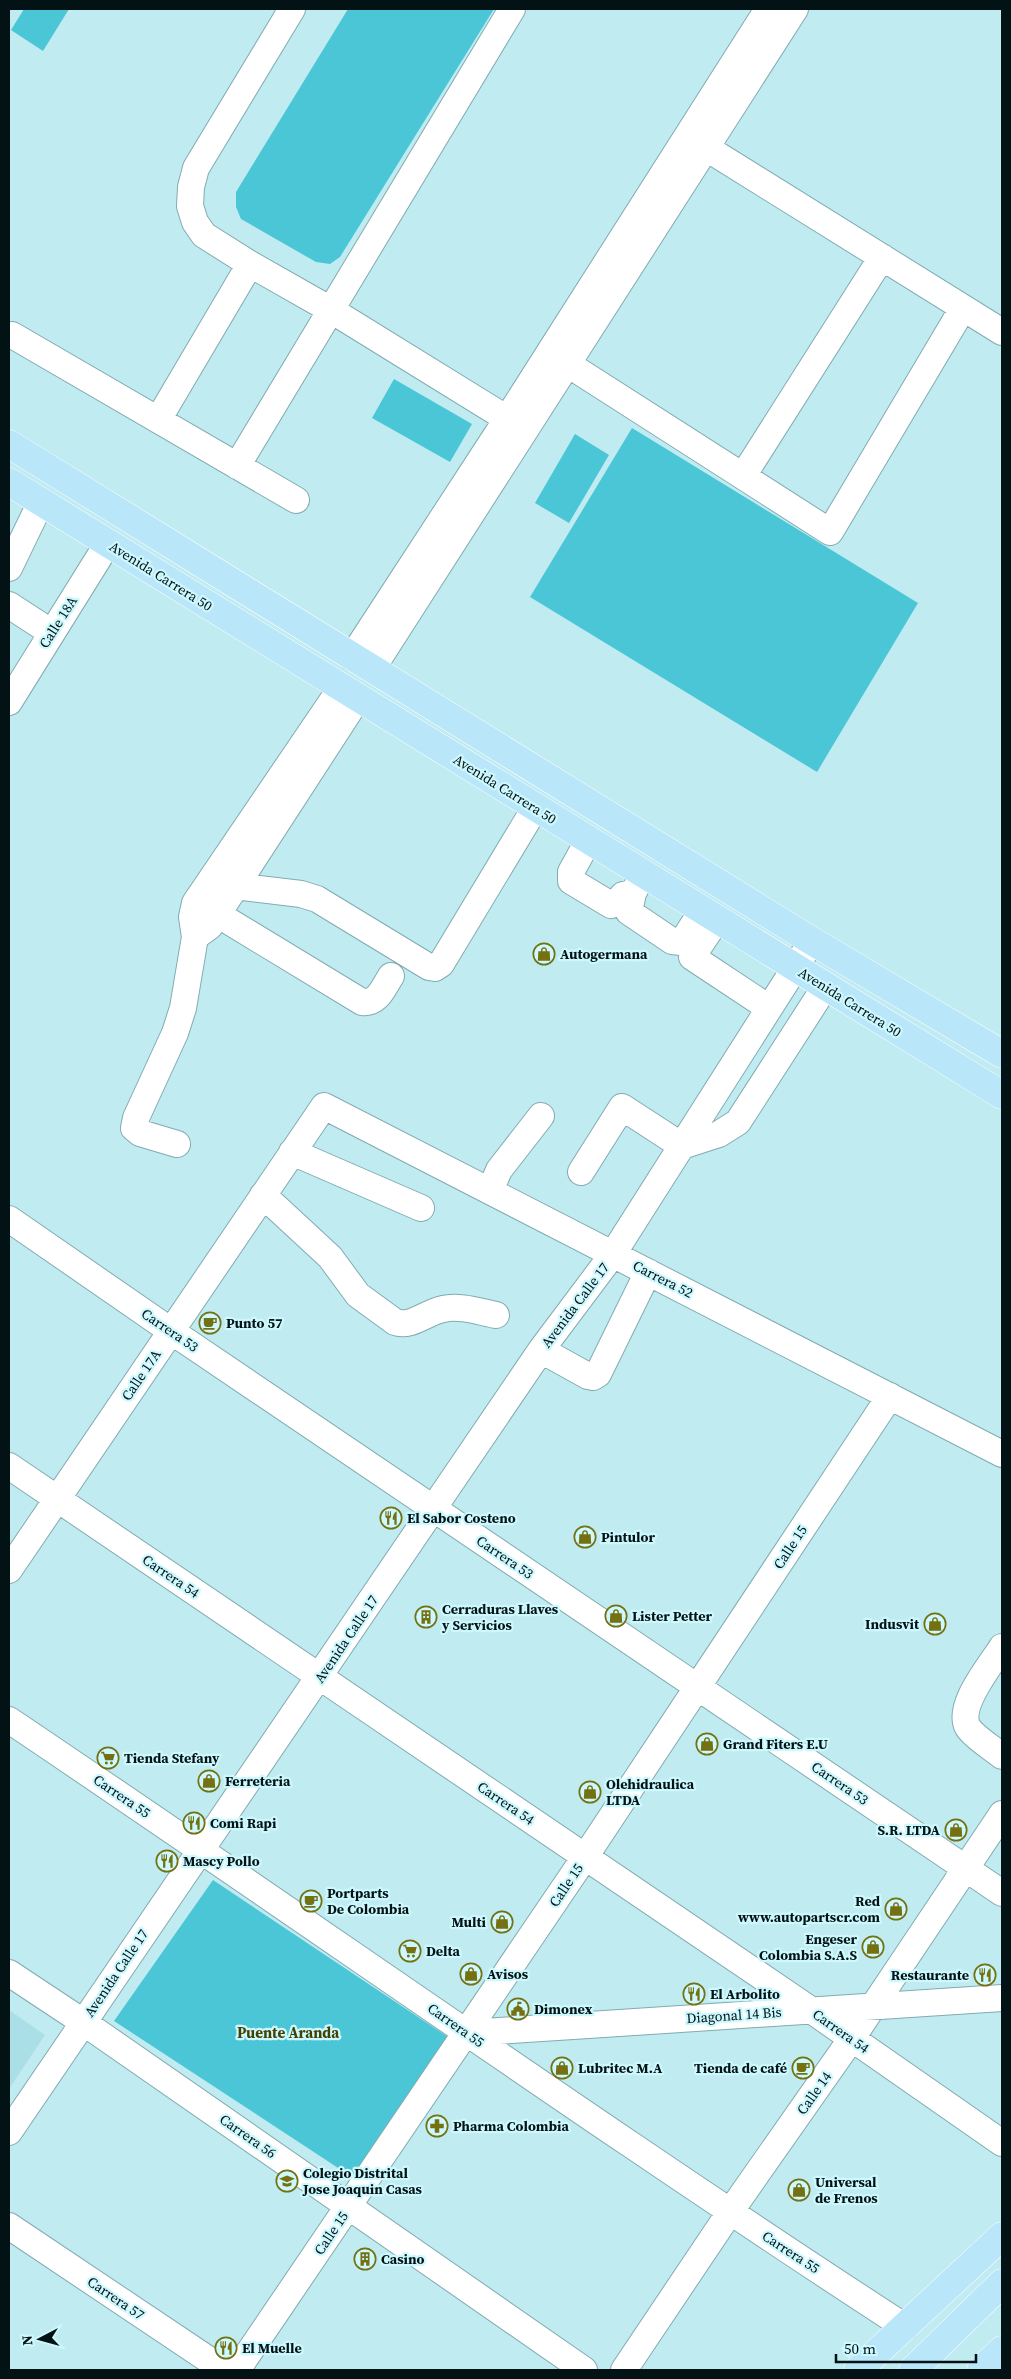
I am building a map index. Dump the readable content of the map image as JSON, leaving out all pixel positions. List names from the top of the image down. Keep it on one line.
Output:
{"streets":{"main road":["Avenida Carrera 50"],"street":["Calle 18A","Carrera 52","Avenida Calle 17","Carrera 53","Calle 17A","Calle 15","Carrera 54","Carrera 55","Diagonal 14 Bis","Calle 14","Carrera 56","Carrera 57"]},"crossings":[["Avenida Carrera 50","Calle 18A"],["Avenida Carrera 50","Avenida Calle 17"],["Carrera 52","Avenida Calle 17"],["Carrera 52","Calle 17A"],["Carrera 52","Calle 15"],["Avenida Calle 17","Carrera 53"],["Avenida Calle 17","Carrera 54"],["Avenida Calle 17","Carrera 55"],["Avenida Calle 17","Carrera 56"],["Carrera 53","Calle 17A"],["Carrera 53","Calle 15"],["Carrera 53","Calle 14"],["Calle 17A","Carrera 54"],["Calle 15","Carrera 54"],["Calle 15","Carrera 55"],["Calle 15","Diagonal 14 Bis"],["Calle 15","Carrera 56"],["Carrera 54","Diagonal 14 Bis"],["Carrera 54","Calle 14"],["Carrera 55","Diagonal 14 Bis"],["Carrera 55","Calle 14"],["Diagonal 14 Bis","Calle 14"]],"districts":["Puente Aranda"],"places":{"shop":["Autogermana","Pintulor","Lister Petter","Indusvit","Grand Fiters E.U","Ferreteria","Olehidraulica LTDA","S.R. LTDA","Red www.autopartscr.com","Multi","Engeser Colombia S.A.S","Avisos","Lubritec M.A","Universal de Frenos"],"cafe":["Punto 57","Portparts De Colombia","Tienda de café"],"restaurant":["El Sabor Costeno","Comi Rapi","Mascy Pollo","Restaurante","El Arbolito","El Muelle"],"building":["Cerraduras Llaves y Servicios","Casino"],"supermarket":["Tienda Stefany","Delta"],"public building":["Dimonex"],"pharmacy":["Pharma Colombia"],"school or university":["Colegio Distrital Jose Joaquin Casas"]},"scale_bar":"50 m","north":"left"}
